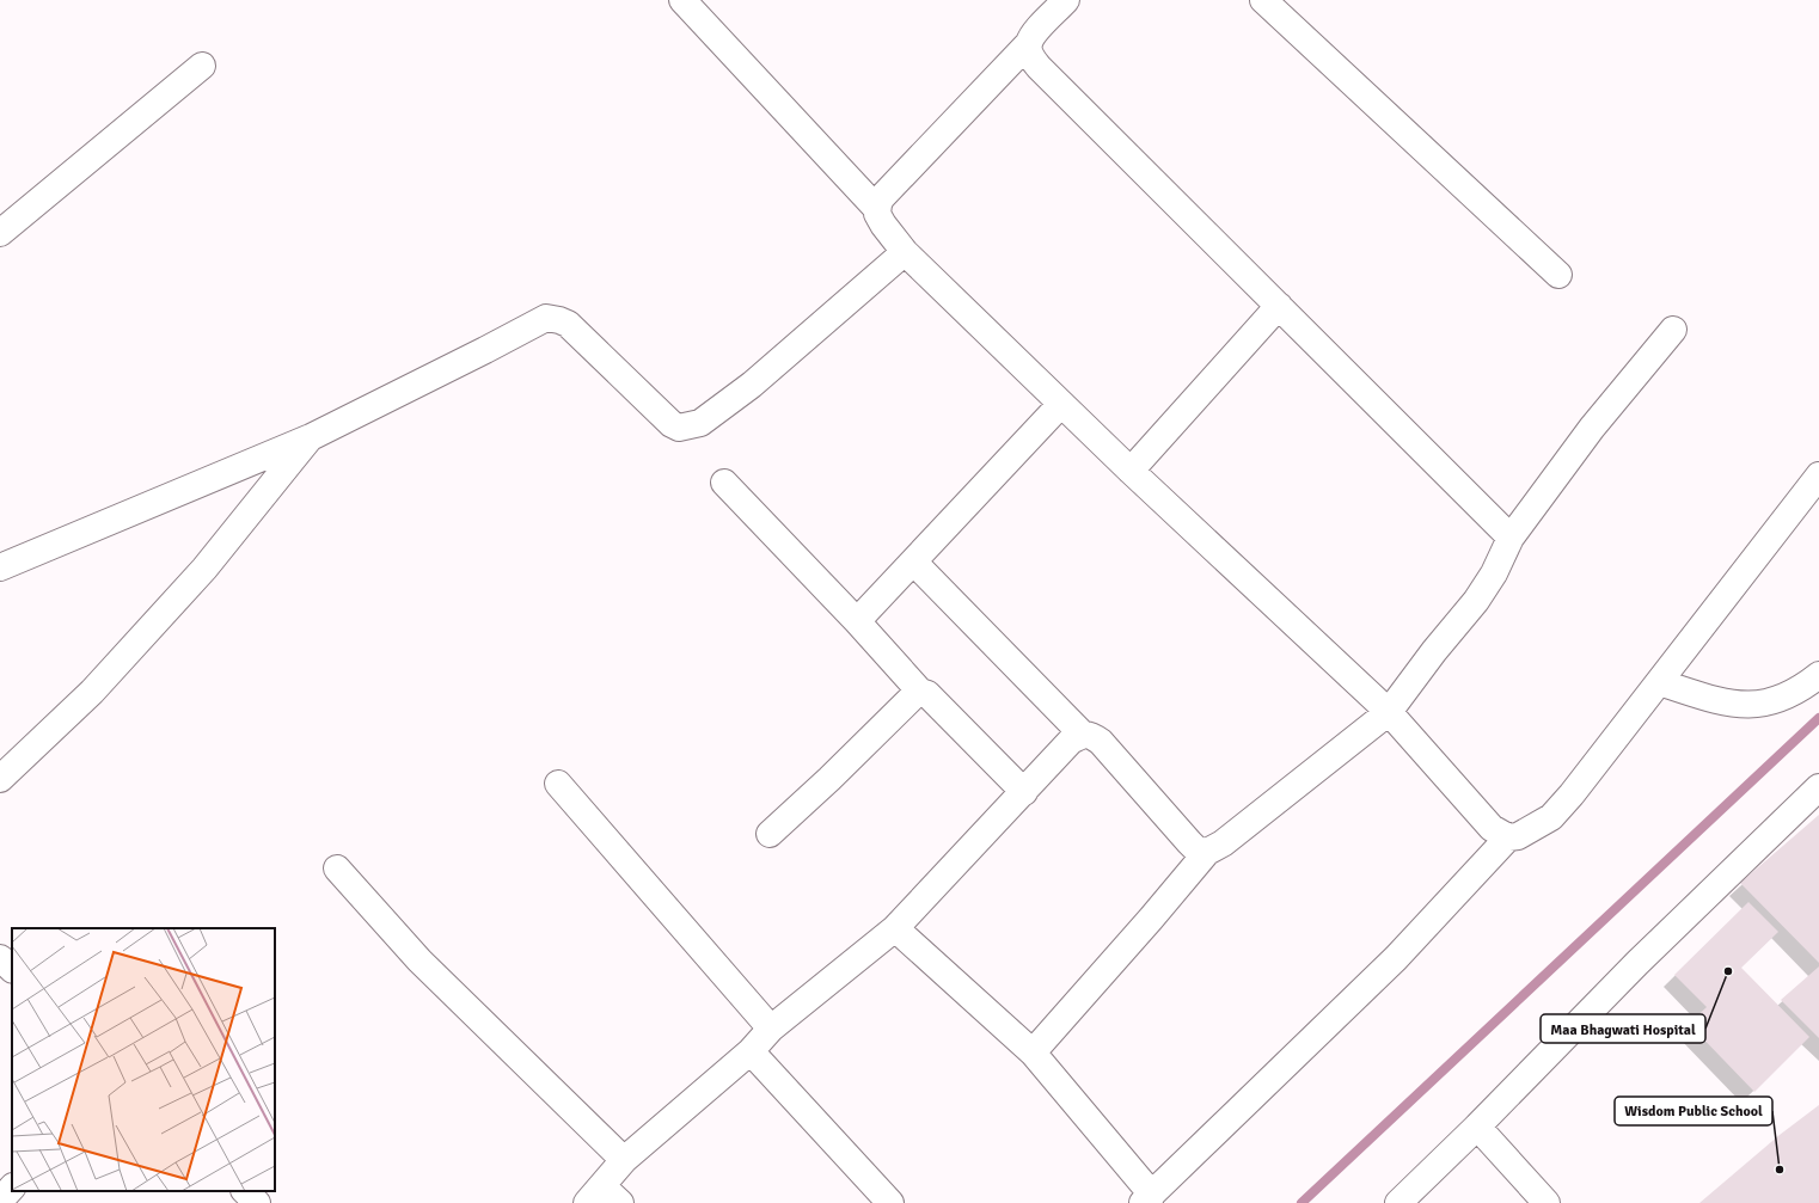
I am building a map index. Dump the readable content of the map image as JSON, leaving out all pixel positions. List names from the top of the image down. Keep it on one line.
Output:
{"places":["Maa Bhagwati Hospital","Wisdom Public School"]}
